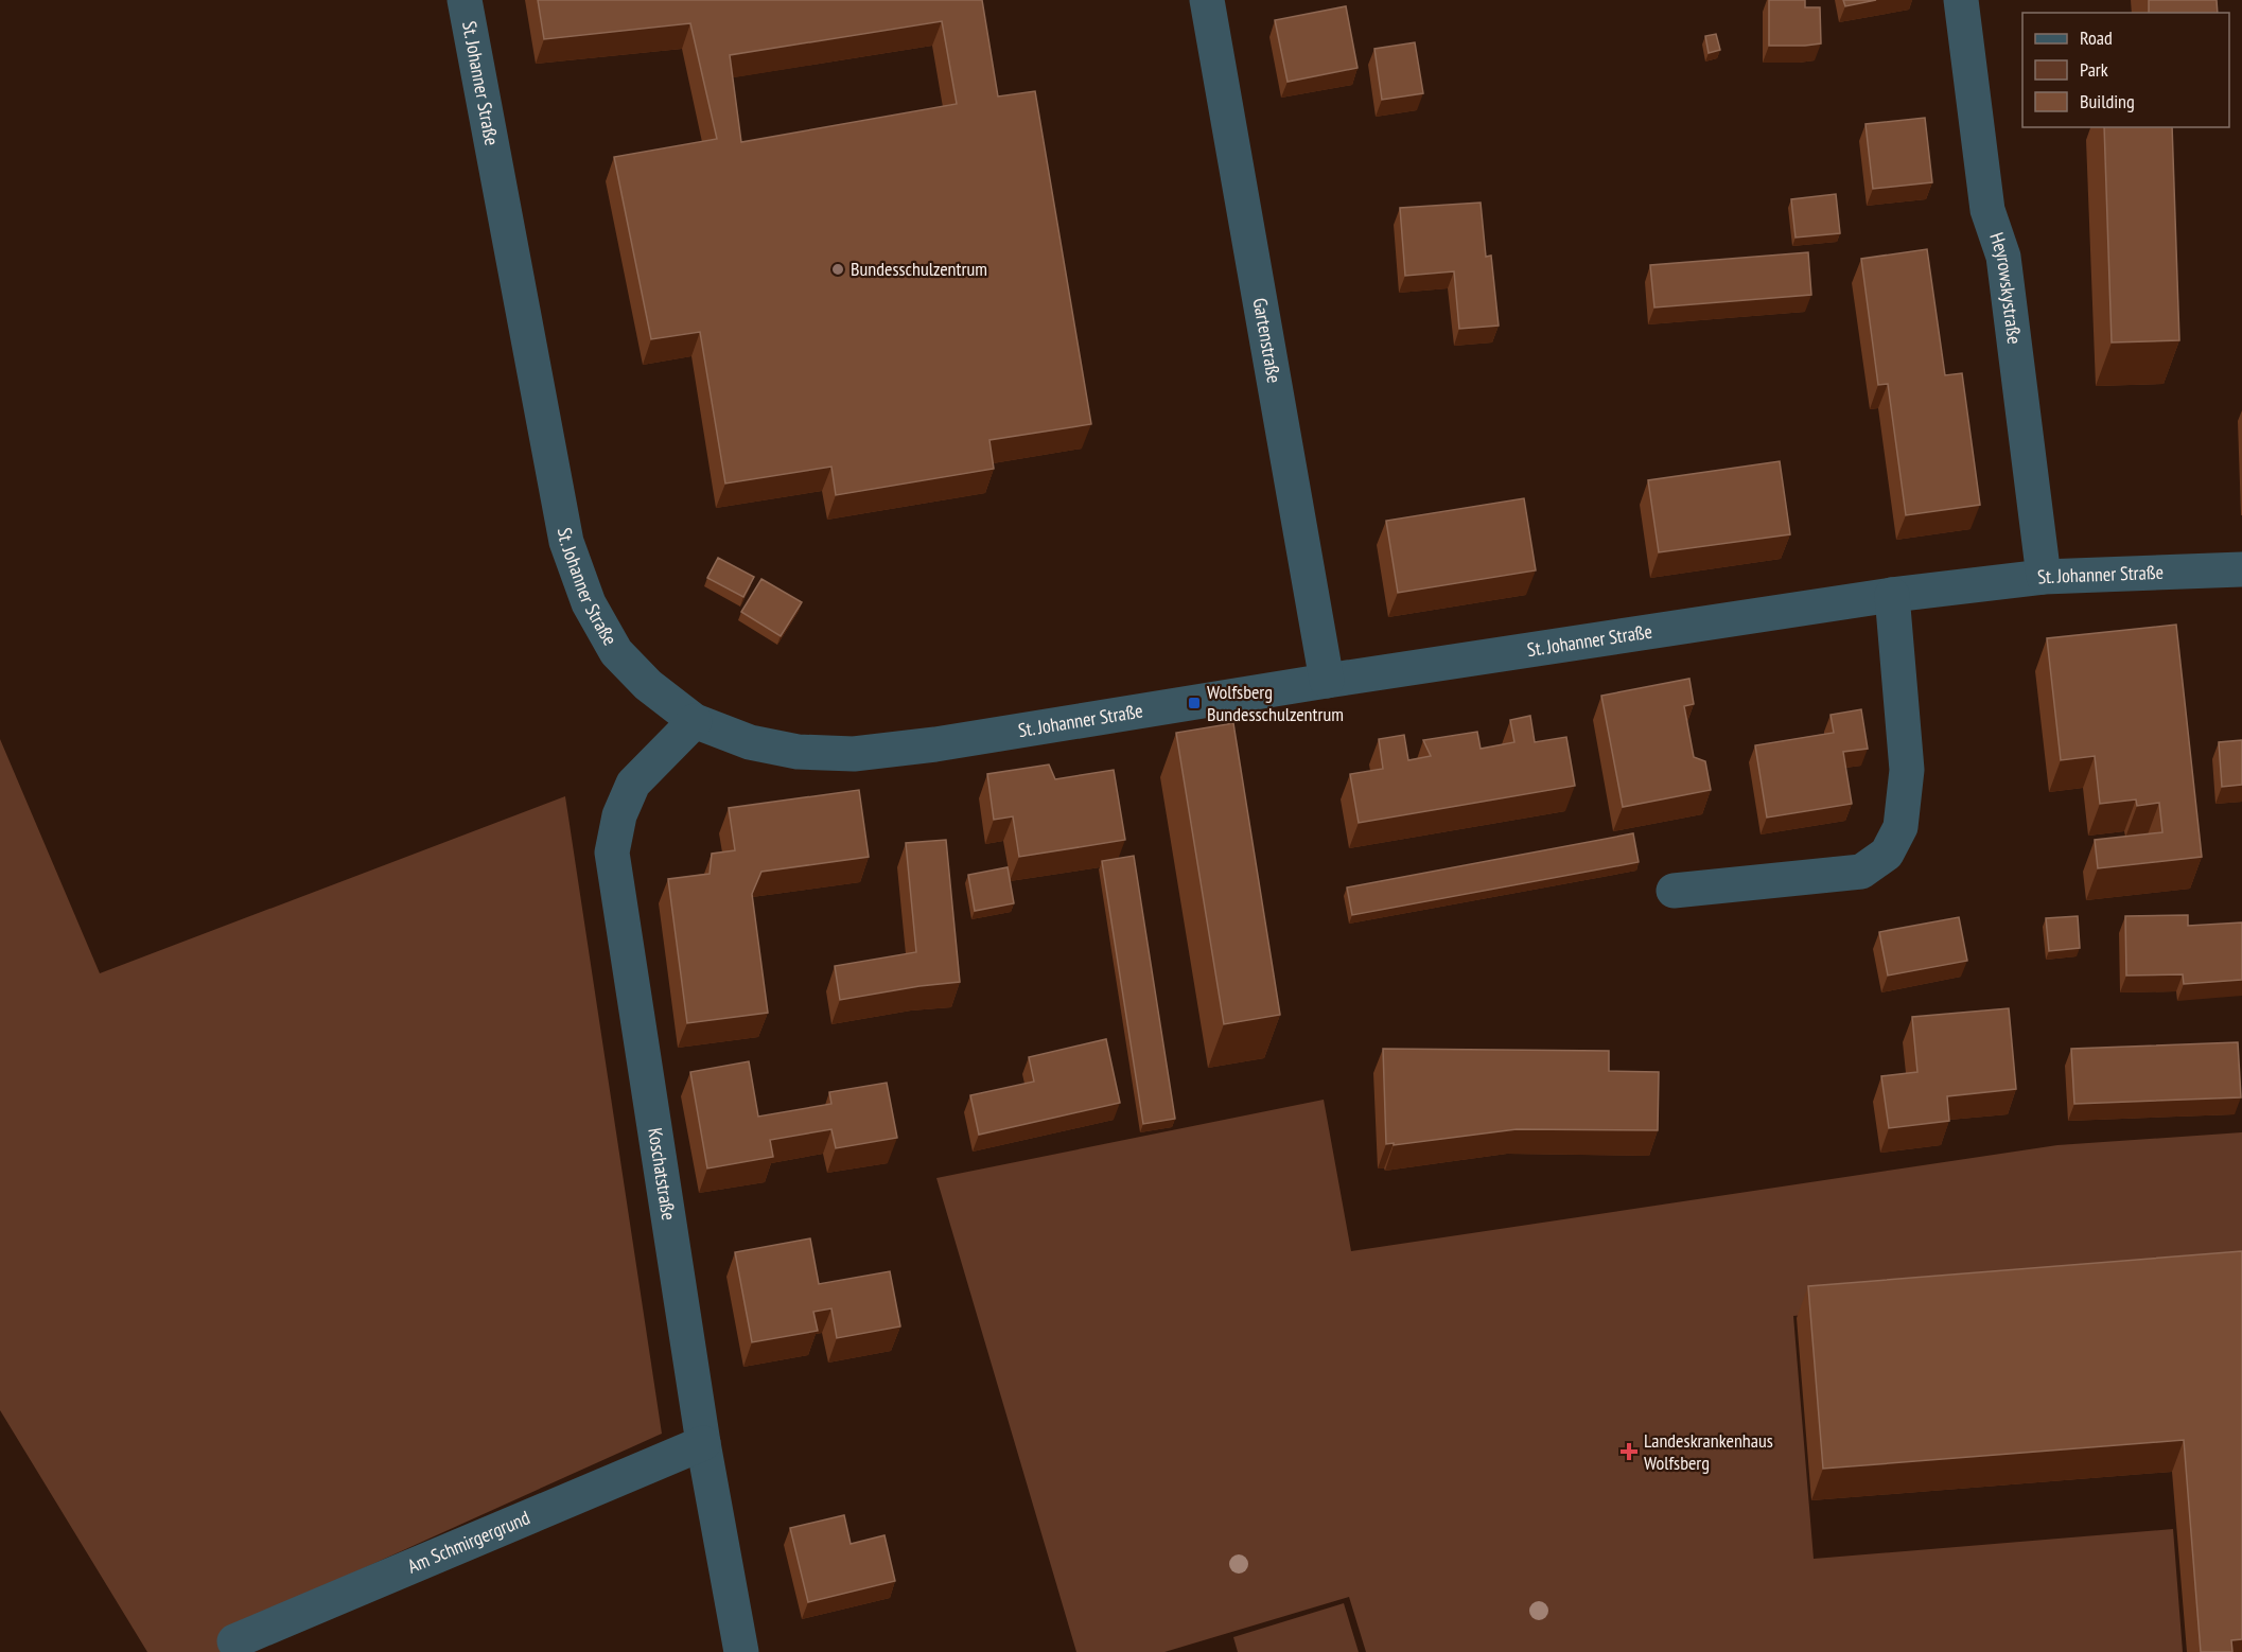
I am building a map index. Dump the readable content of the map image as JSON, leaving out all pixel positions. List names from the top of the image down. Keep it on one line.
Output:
{"streets":{"street":["St. Johanner Straße","Heyrowskystraße","Gartenstraße","Koschatstraße","Am Schmirgergrund"]},"crossings":[["St. Johanner Straße","Heyrowskystraße"],["St. Johanner Straße","Gartenstraße"],["St. Johanner Straße","Koschatstraße"],["Koschatstraße","Am Schmirgergrund"]],"places":{"other":["Bundesschulzentrum"],"transit":["Wolfsberg Bundesschulzentrum"],"health":["Landeskrankenhaus Wolfsberg"]},"legend":["Road","Park","Building"]}
